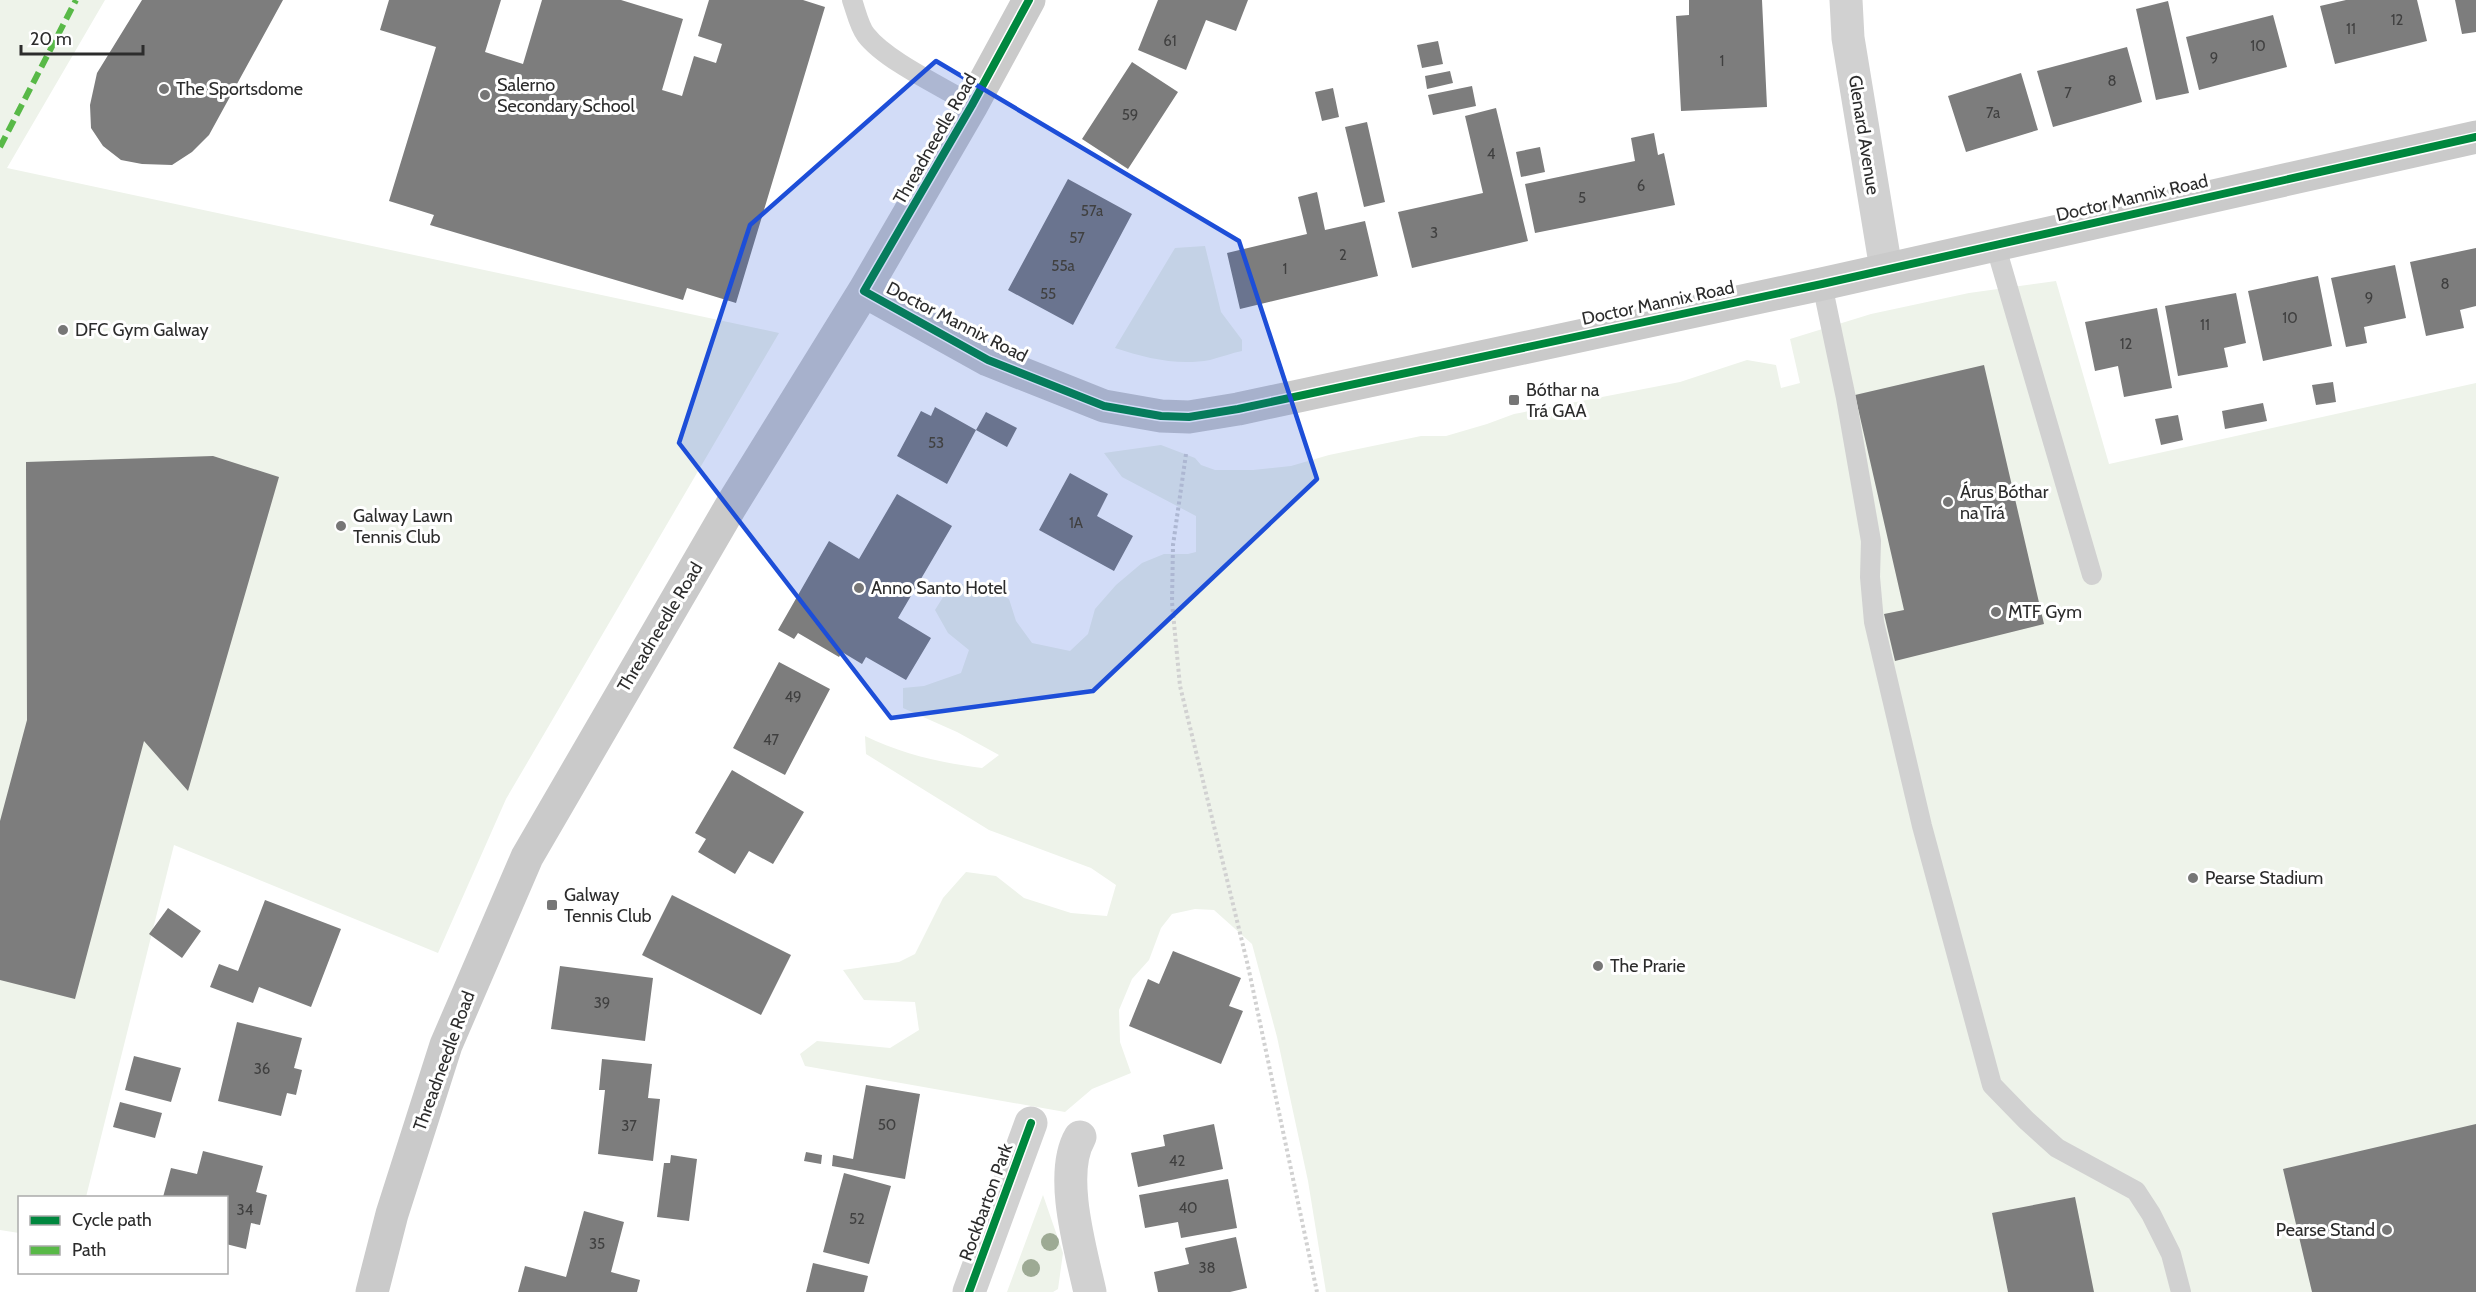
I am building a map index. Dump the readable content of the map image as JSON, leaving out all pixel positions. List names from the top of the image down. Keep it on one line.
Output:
{"streets":{"street":["Glenard Avenue","Threadneedle Road","Doctor Mannix Road","Rockbarton Park"]},"crossings":[["Glenard Avenue","Doctor Mannix Road"],["Threadneedle Road","Doctor Mannix Road"]],"places":{"other":["The Sportsdome","Salerno Secondary School","DFC Gym Galway","Árus Bóthar na Trá","Galway Lawn Tennis Club","Anno Santo Hotel","MTF Gym","Pearse Stadium","The Prarie","Pearse Stand"],"transit":["Bóthar na Trá GAA","Galway Tennis Club"]},"house_numbers":["12","11","61","10","9","1","8","7","7a","59","4","6","5","57a","3","57","2","55a","1","8","55","9","10","11","12","53","1A","49","47","39","36","50","37","42","40","34","52","35","38"],"legend":["Cycle path","Path"],"scale_bar":"20 m"}
